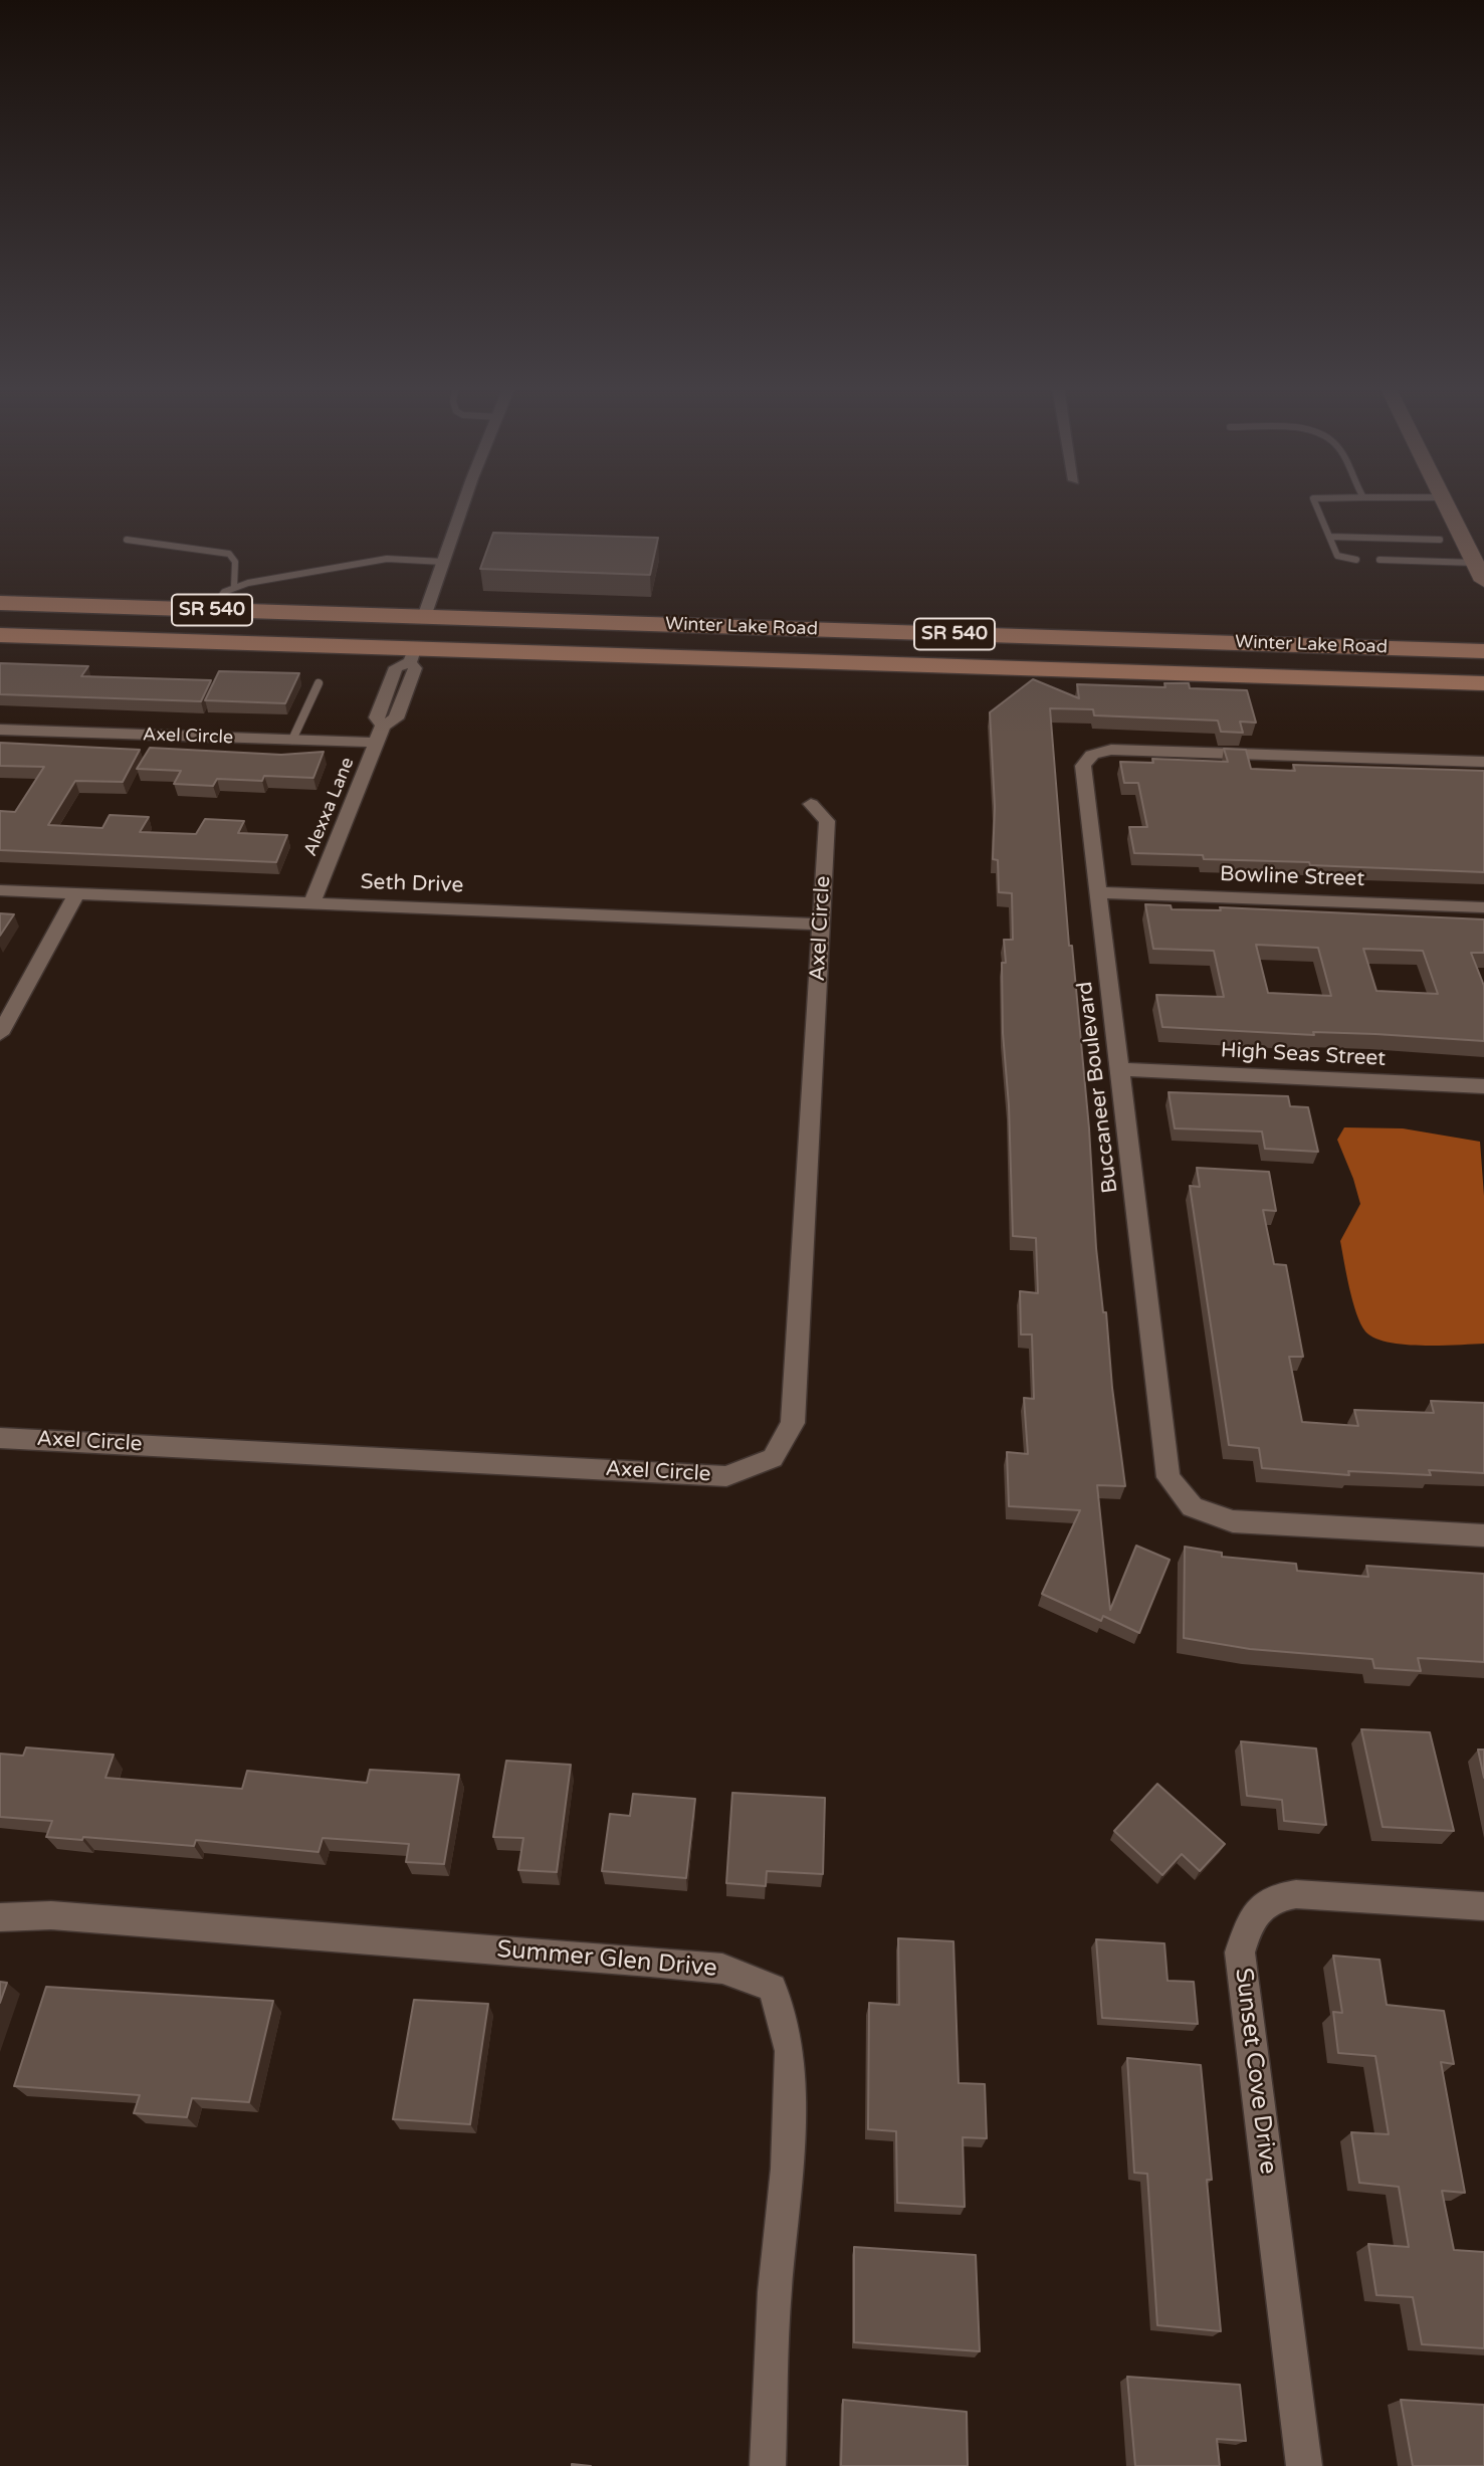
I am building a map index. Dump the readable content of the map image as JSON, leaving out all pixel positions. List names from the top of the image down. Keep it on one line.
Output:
{"streets":{"main road":["SR 540","Winter Lake Road"],"street":["Axel Circle","Alexxa Lane","Bowline Street","Seth Drive","High Seas Street","Buccaneer Boulevard","Summer Glen Drive","Sunset Cove Drive"]},"crossings":[["Winter Lake Road","Alexxa Lane"],["Axel Circle","Alexxa Lane"],["Axel Circle","Seth Drive"],["Alexxa Lane","Seth Drive"],["Bowline Street","Buccaneer Boulevard"],["High Seas Street","Buccaneer Boulevard"]]}
